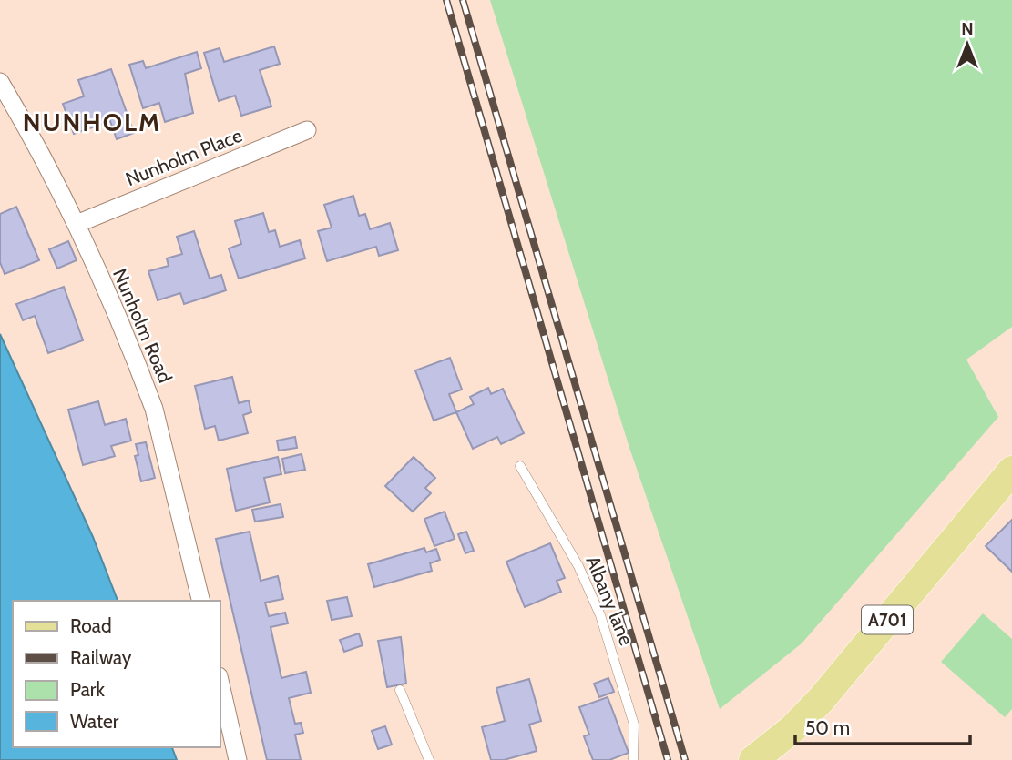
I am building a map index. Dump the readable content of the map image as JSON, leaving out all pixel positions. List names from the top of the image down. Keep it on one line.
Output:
{"streets":{"main road":["A701"],"street":["Nunholm Place","Nunholm Road"],"lane":["Albany lane"]},"crossings":[["Nunholm Place","Nunholm Road"]],"districts":["NUNHOLM"],"legend":["Road","Railway","Park","Water"],"scale_bar":"50 m","north":"top"}
